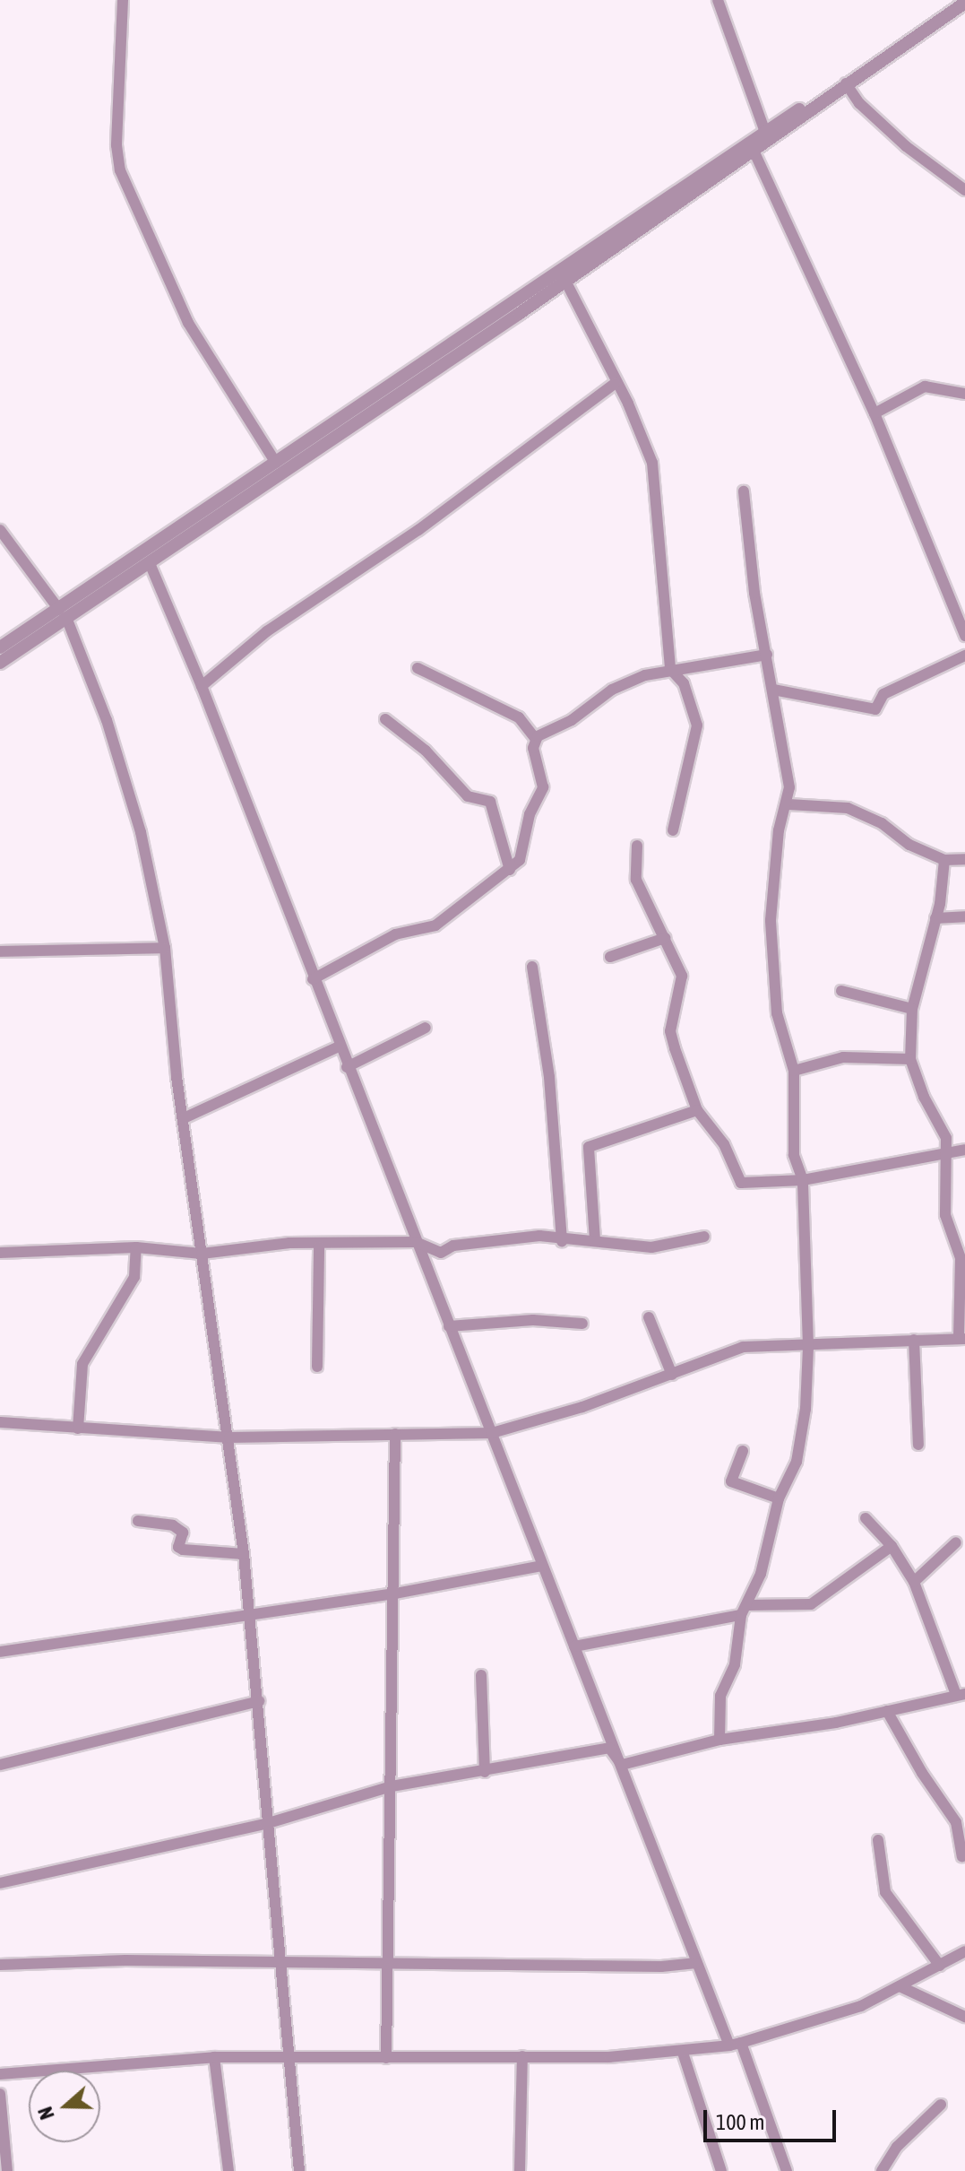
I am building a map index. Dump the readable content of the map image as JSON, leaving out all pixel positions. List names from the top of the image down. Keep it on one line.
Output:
{"scale_bar":"100 m","north":"left"}
